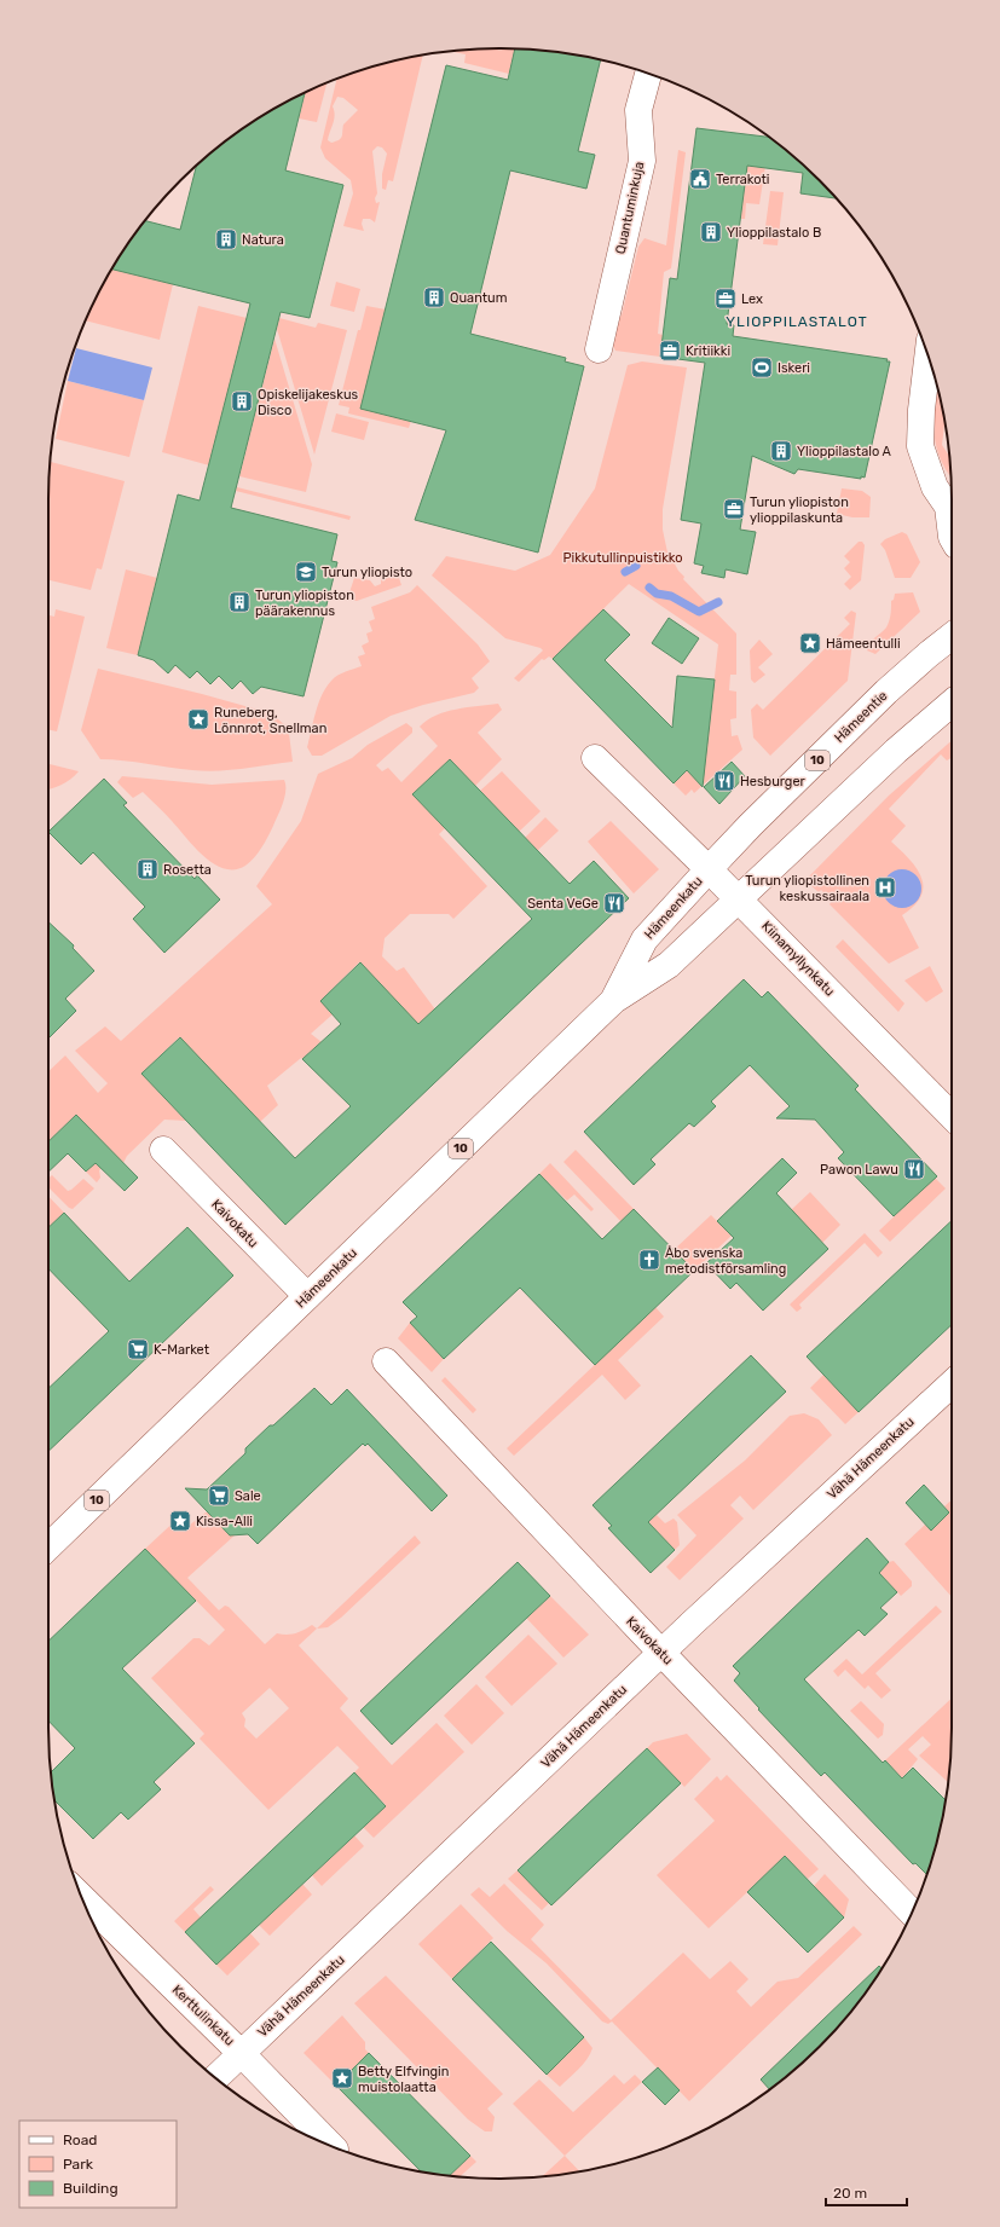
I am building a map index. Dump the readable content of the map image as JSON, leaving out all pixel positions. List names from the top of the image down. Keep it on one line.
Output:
{"streets":{"main road":["Quantuminkuja","Hämeentie","10","Hämeenkatu","Kiinamyllynkatu","Kaivokatu","Vähä Hämeenkatu","Kerttulinkatu"]},"crossings":[["Hämeentie","Hämeenkatu"],["Hämeentie","Kiinamyllynkatu"],["10","Hämeenkatu"],["10","Kiinamyllynkatu"],["Hämeenkatu","Kiinamyllynkatu"],["Hämeenkatu","Kaivokatu"],["Kaivokatu","Vähä Hämeenkatu"],["Vähä Hämeenkatu","Kerttulinkatu"]],"districts":["YLIOPPILASTALOT"],"parks":["Pikkutullinpuistikko"],"places":{"public building":["Terrakoti"],"building":["Ylioppilastalo B","Natura","Quantum","Opiskelijakeskus Disco","Ylioppilastalo A","Turun yliopiston päärakennus","Rosetta"],"office":["Lex","Kritiikki","Turun yliopiston ylioppilaskunta"],"sports":["Iskeri"],"school or university":["Turun yliopisto"],"place":["Hämeentulli","Runeberg, Lönnrot, Snellman","Kissa-Alli","Betty Elfvingin muistolaatta"],"restaurant":["Hesburger","Senta VeGe","Pawon Lawu"],"hospital":["Turun yliopistollinen keskussairaala"],"church":["Åbo svenska metodistförsamling"],"supermarket":["K-Market","Sale"]},"legend":["Road","Park","Building"],"scale_bar":"20 m"}
